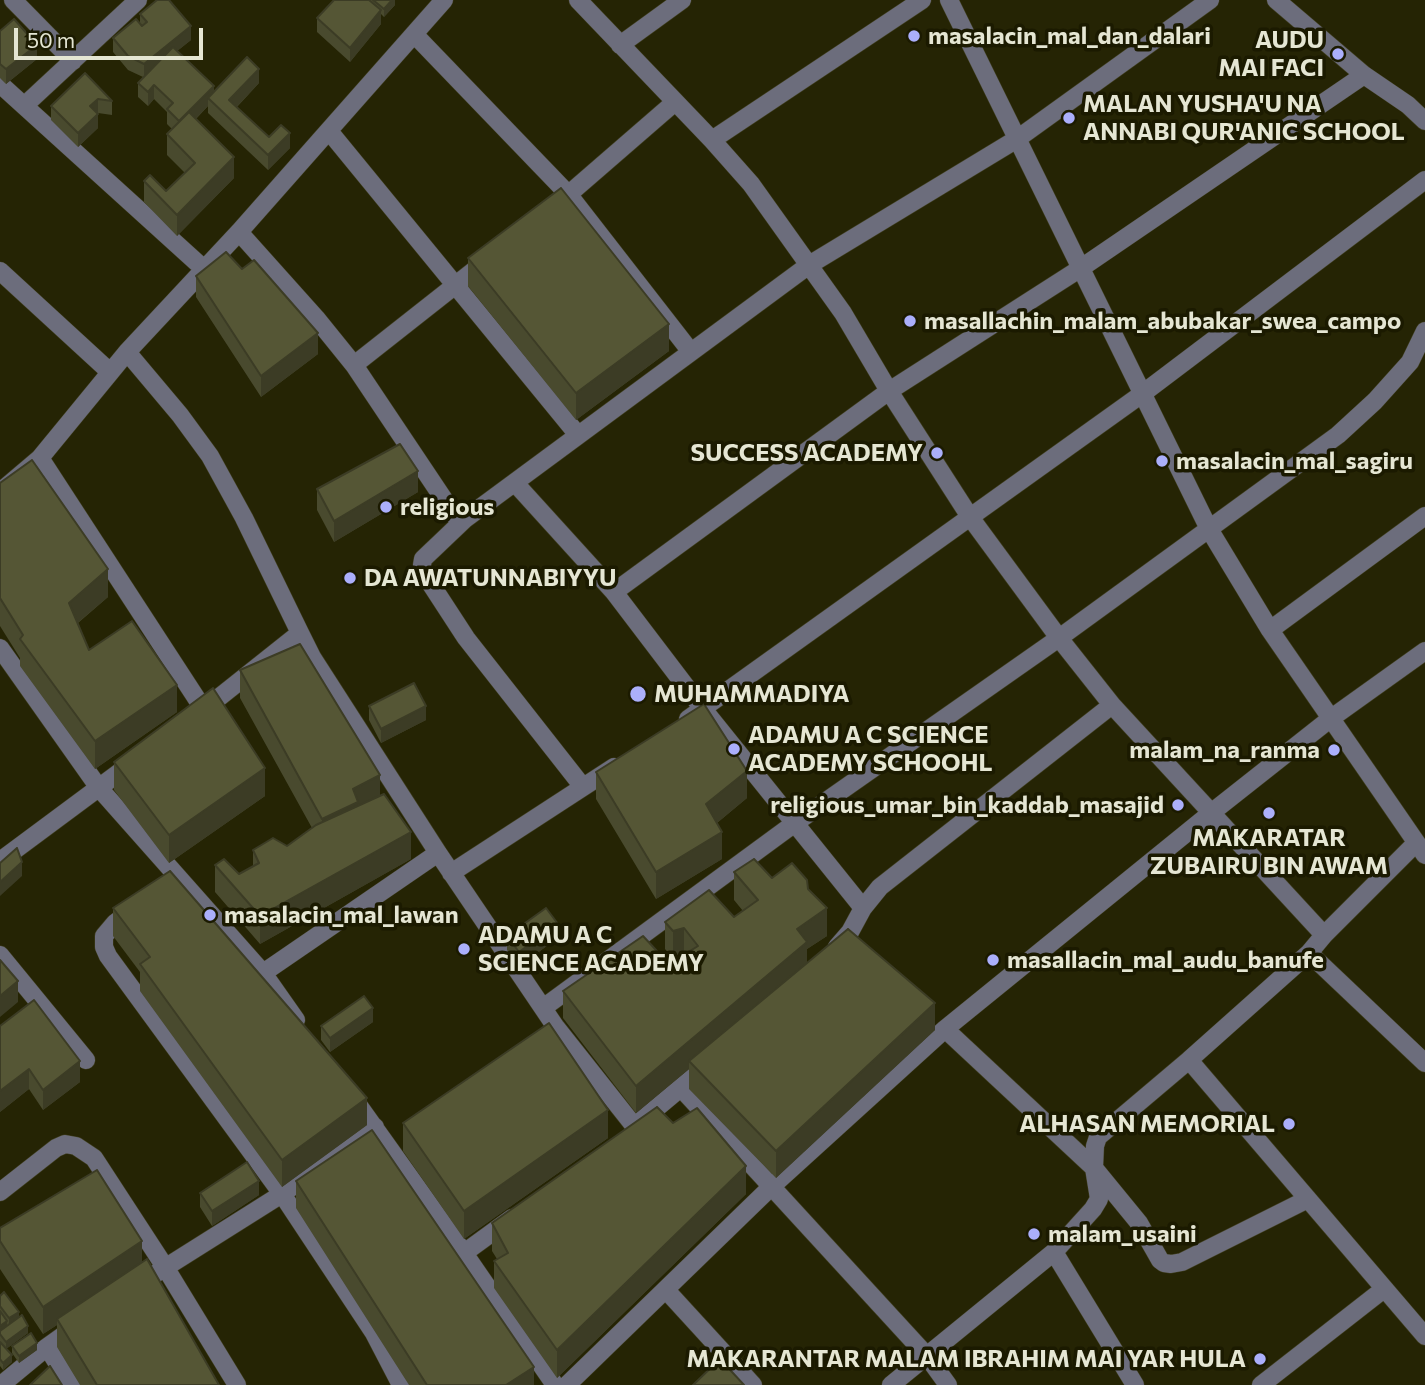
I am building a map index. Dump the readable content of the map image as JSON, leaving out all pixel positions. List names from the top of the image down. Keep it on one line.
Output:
{"places":["masalacin_mal_dan_dalari","AUDU MAI FACI","MALAN YUSHA'U NA ANNABI QUR'ANIC SCHOOL","masallachin_malam_abubakar_swea_campo","SUCCESS ACADEMY","masalacin_mal_sagiru","religious","DA AWATUNNABIYYU","MUHAMMADIYA","ADAMU A C SCIENCE ACADEMY SCHOOHL","malam_na_ranma","religious_umar_bin_kaddab_masajid","MAKARATAR ZUBAIRU BIN AWAM","masalacin_mal_lawan","ADAMU A C SCIENCE ACADEMY","masallacin_mal_audu_banufe","ALHASAN MEMORIAL","malam_usaini","MAKARANTAR MALAM IBRAHIM MAI YAR HULA"],"scale_bar":"50 m"}
